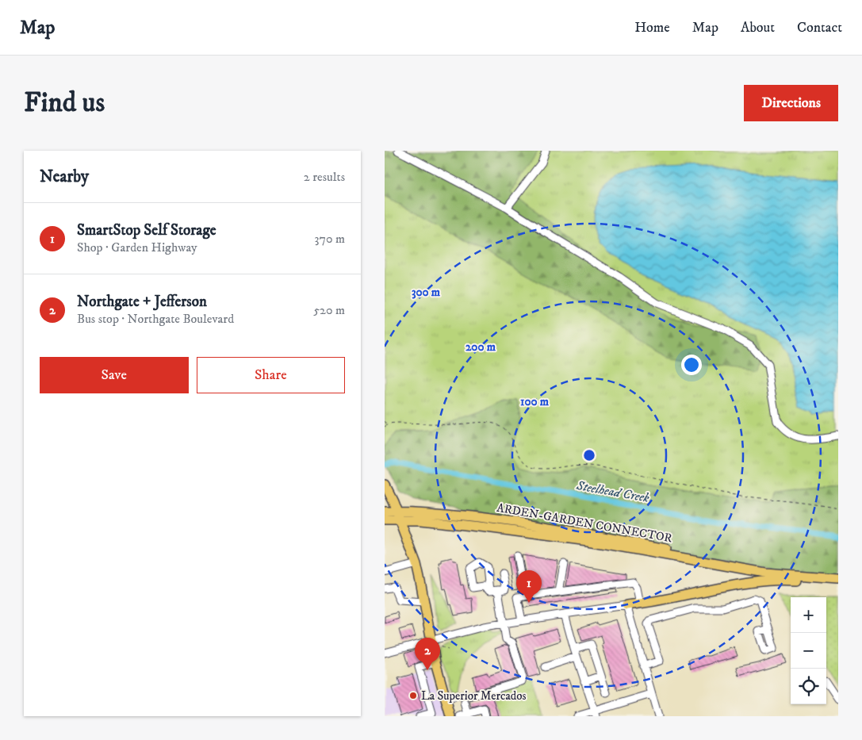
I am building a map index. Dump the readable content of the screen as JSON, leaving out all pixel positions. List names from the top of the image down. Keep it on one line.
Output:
{"streets":{"main road":["ARDEN-GARDEN CONNECTOR"]},"water":["Steelhead Creek"],"places":["La Superior Mercados"],"page":{"header":"Map","nav":["Home","Map","About","Contact"],"buttons":["Directions",["Save","Share"]],"title":"Find us","heading":["Nearby","2 results"],"list":[{"mark":"1","name":"SmartStop Self Storage","note":"Shop · Garden Highway","value":"370 m"},{"mark":"2","name":"Northgate + Jefferson","note":"Bus stop · Northgate Boulevard","value":"520 m"}],"pins":["1","2"],"map_buttons":["+","−"]},"rings":["300 m","200 m","100 m"]}
